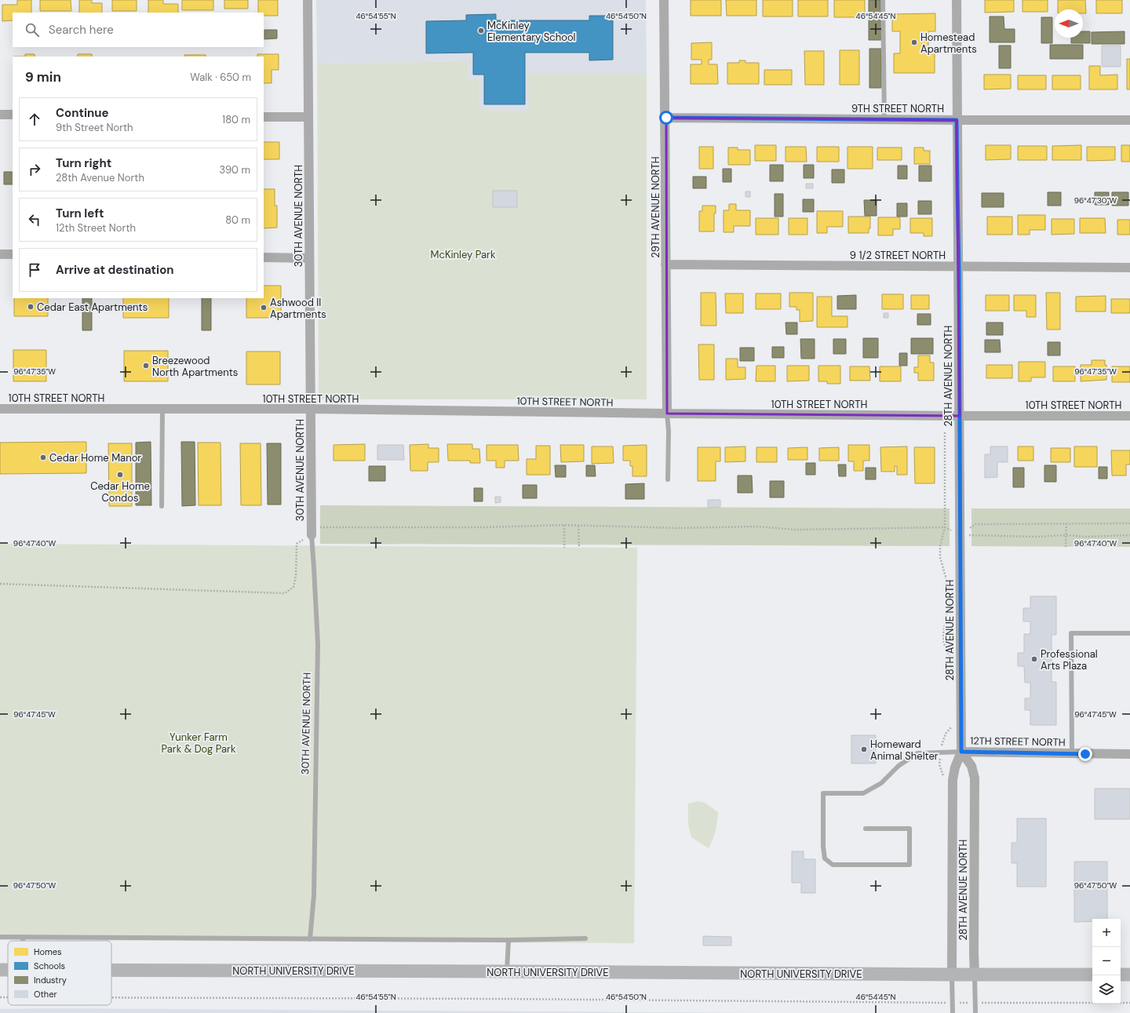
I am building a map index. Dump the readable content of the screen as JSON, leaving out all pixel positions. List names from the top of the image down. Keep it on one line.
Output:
{"streets":{"main road":["NORTH UNIVERSITY DRIVE"],"street":["9TH STREET NORTH","29TH AVENUE NORTH","30TH AVENUE NORTH","9 1/2 STREET NORTH","28TH AVENUE NORTH","10TH STREET NORTH","12TH STREET NORTH"]},"crossings":[["9TH STREET NORTH","29TH AVENUE NORTH"],["9TH STREET NORTH","28TH AVENUE NORTH"],["29TH AVENUE NORTH","9 1/2 STREET NORTH"],["29TH AVENUE NORTH","10TH STREET NORTH"],["30TH AVENUE NORTH","10TH STREET NORTH"],["9 1/2 STREET NORTH","28TH AVENUE NORTH"],["28TH AVENUE NORTH","10TH STREET NORTH"],["28TH AVENUE NORTH","12TH STREET NORTH"],["28TH AVENUE NORTH","NORTH UNIVERSITY DRIVE"]],"parks":["McKinley Park","Yunker Farm Park & Dog Park"],"places":["McKinley Elementary School","Homestead Apartments","Cedar East Apartments","Ashwood II Apartments","Breezewood North Apartments","Cedar Home Manor","Cedar Home Condos","Professional Arts Plaza","Homeward Animal Shelter"],"legend":["Homes","Schools","Industry","Other"],"north":"left","page":{"search":"Search here","heading":["9 min","Walk · 650 m"],"list":[["Continue","9th Street North","180 m"],["Turn right","28th Avenue North","390 m"],["Turn left","12th Street North","80 m"],"Arrive at destination"],"map_buttons":["+","−"]},"coordinates":["46°54'55\"N","46°54'50\"N","46°54'45\"N","96°47'30\"W","96°47'35\"W","96°47'40\"W","96°47'45\"W","96°47'50\"W"]}
